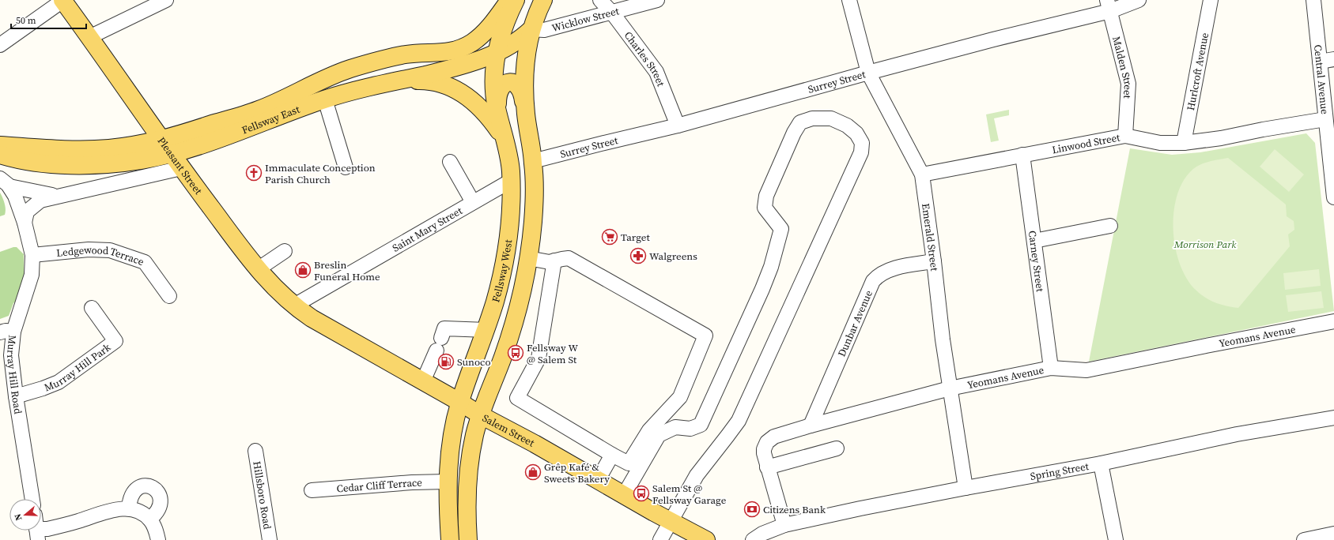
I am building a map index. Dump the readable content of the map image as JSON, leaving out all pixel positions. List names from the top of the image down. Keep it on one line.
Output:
{"streets":{"main road":["Fellsway East","Pleasant Street","Fellsway West","Salem Street"],"street":["Wicklow Street","Charles Street","Malden Street","Hurlcroft Avenue","Central Avenue","Surrey Street","Linwood Street","Saint Mary Street","Emerald Street","Ledgewood Terrace","Carney Street","Dunbar Avenue","Yeomans Avenue","Murray Hill Park","Murray Hill Road","Spring Street","Cedar Cliff Terrace","Hillsboro Road"]},"crossings":[["Wicklow Street","Charles Street"],["Wicklow Street","Fellsway East"],["Charles Street","Surrey Street"],["Malden Street","Surrey Street"],["Malden Street","Linwood Street"],["Hurlcroft Avenue","Linwood Street"],["Central Avenue","Linwood Street"],["Surrey Street","Emerald Street"],["Fellsway East","Pleasant Street"],["Fellsway East","Fellsway West"],["Linwood Street","Emerald Street"],["Linwood Street","Carney Street"],["Pleasant Street","Saint Mary Street"],["Pleasant Street","Salem Street"],["Saint Mary Street","Fellsway West"],["Emerald Street","Dunbar Avenue"],["Emerald Street","Yeomans Avenue"],["Emerald Street","Spring Street"],["Ledgewood Terrace","Murray Hill Road"],["Carney Street","Yeomans Avenue"],["Fellsway West","Salem Street"],["Fellsway West","Cedar Cliff Terrace"],["Dunbar Avenue","Yeomans Avenue"],["Yeomans Avenue","Spring Street"],["Murray Hill Park","Murray Hill Road"]],"parks":["Morrison Park"],"places":{"church":["Immaculate Conception Parish Church"],"supermarket":["Target"],"pharmacy":["Walgreens"],"shop":["Breslin Funeral Home","Grêp Kafé & Sweets Bakery"],"bus stop":["Fellsway W @ Salem St","Salem St @ Fellsway Garage"],"fuel station":["Sunoco"],"bank":["Citizens Bank"]},"scale_bar":"50 m","north":"left"}
